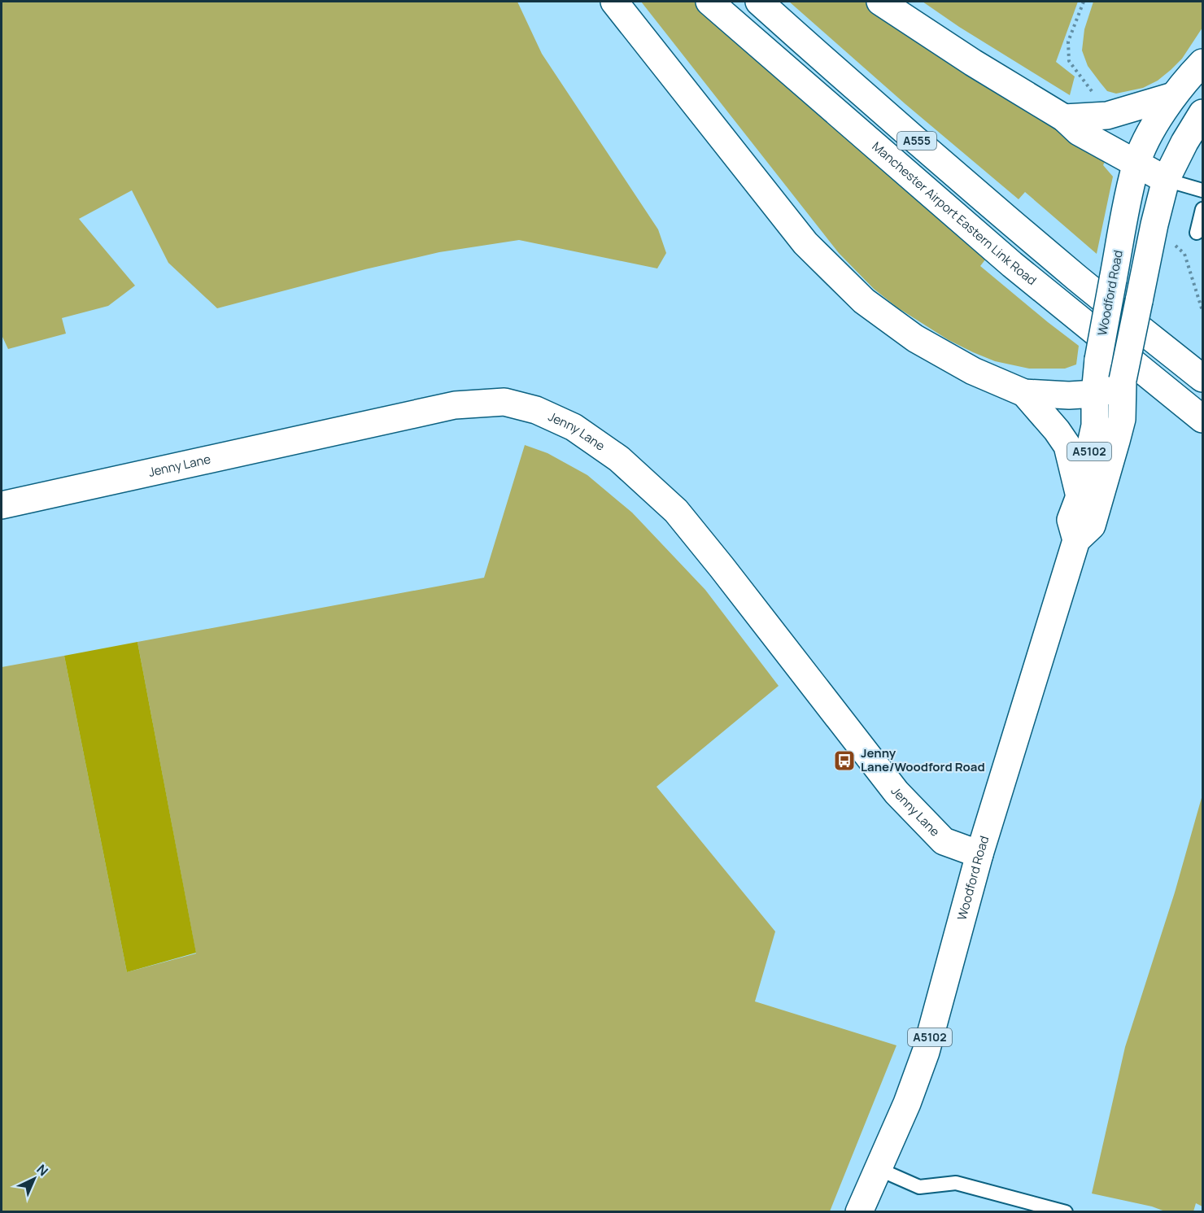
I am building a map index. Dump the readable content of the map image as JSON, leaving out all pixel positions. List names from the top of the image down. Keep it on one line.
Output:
{"streets":{"main road":["A555","Manchester Airport Eastern Link Road","Woodford Road","Jenny Lane","A5102"]},"crossings":[["Woodford Road","Jenny Lane"]],"places":{"bus stop":["Jenny Lane/Woodford Road"]},"north":"top right"}
